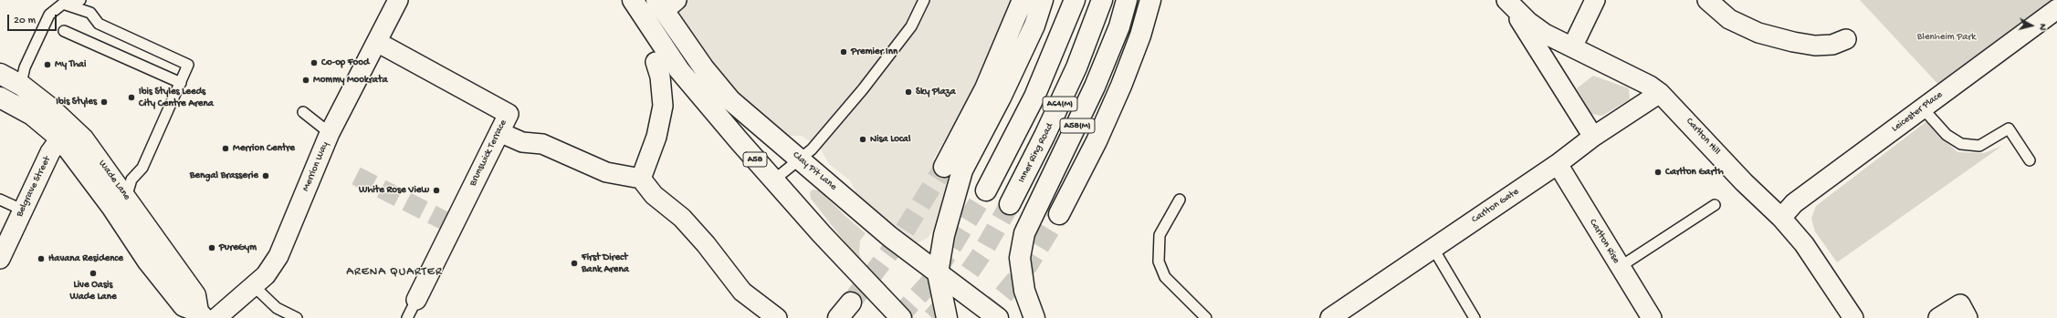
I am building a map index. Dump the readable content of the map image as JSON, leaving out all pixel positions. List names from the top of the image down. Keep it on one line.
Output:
{"streets":{"main road":["A64(M)","A58(M)","Inner Ring Road","A58","Clay Pit Lane","Wade Lane"],"street":["Leicester Place","Carlton Hill","Brunswick Terrace","Merrion Way","Belgrave Street","Carlton Gate","Carlton Rise"]},"crossings":[["Leicester Place","Carlton Hill"],["Carlton Hill","Carlton Gate"],["Merrion Way","Wade Lane"],["Wade Lane","Belgrave Street"],["Carlton Gate","Carlton Rise"]],"districts":["ARENA QUARTER"],"parks":["Blenheim Park"],"places":["Premier Inn","Co-op Food","My Thai","Mommy Mookrata","Sky Plaza","Ibis Styles Leeds City Centre Arena","Ibis Styles","Nisa Local","Merrion Centre","Carlton Garth","Bengal Brasserie","White Rose View","PureGym","Havana Residence","First Direct Bank Arena","Live Oasis Wade Lane"],"scale_bar":"20 m","north":"right"}
